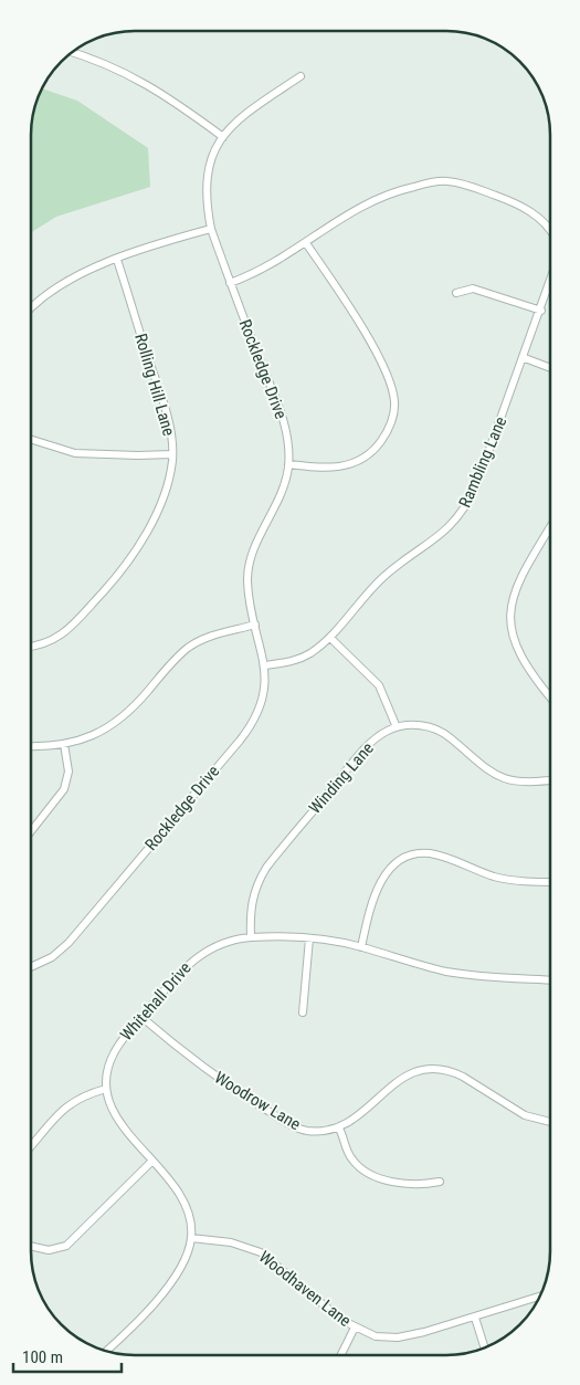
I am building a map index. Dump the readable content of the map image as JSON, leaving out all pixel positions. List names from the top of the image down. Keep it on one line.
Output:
{"streets":{"street":["Rockledge Drive","Rolling Hill Lane","Rambling Lane","Winding Lane","Whitehall Drive","Woodrow Lane","Woodhaven Lane"]},"crossings":[["Rockledge Drive","Rambling Lane"],["Winding Lane","Whitehall Drive"],["Whitehall Drive","Woodrow Lane"]],"scale_bar":"100 m"}
